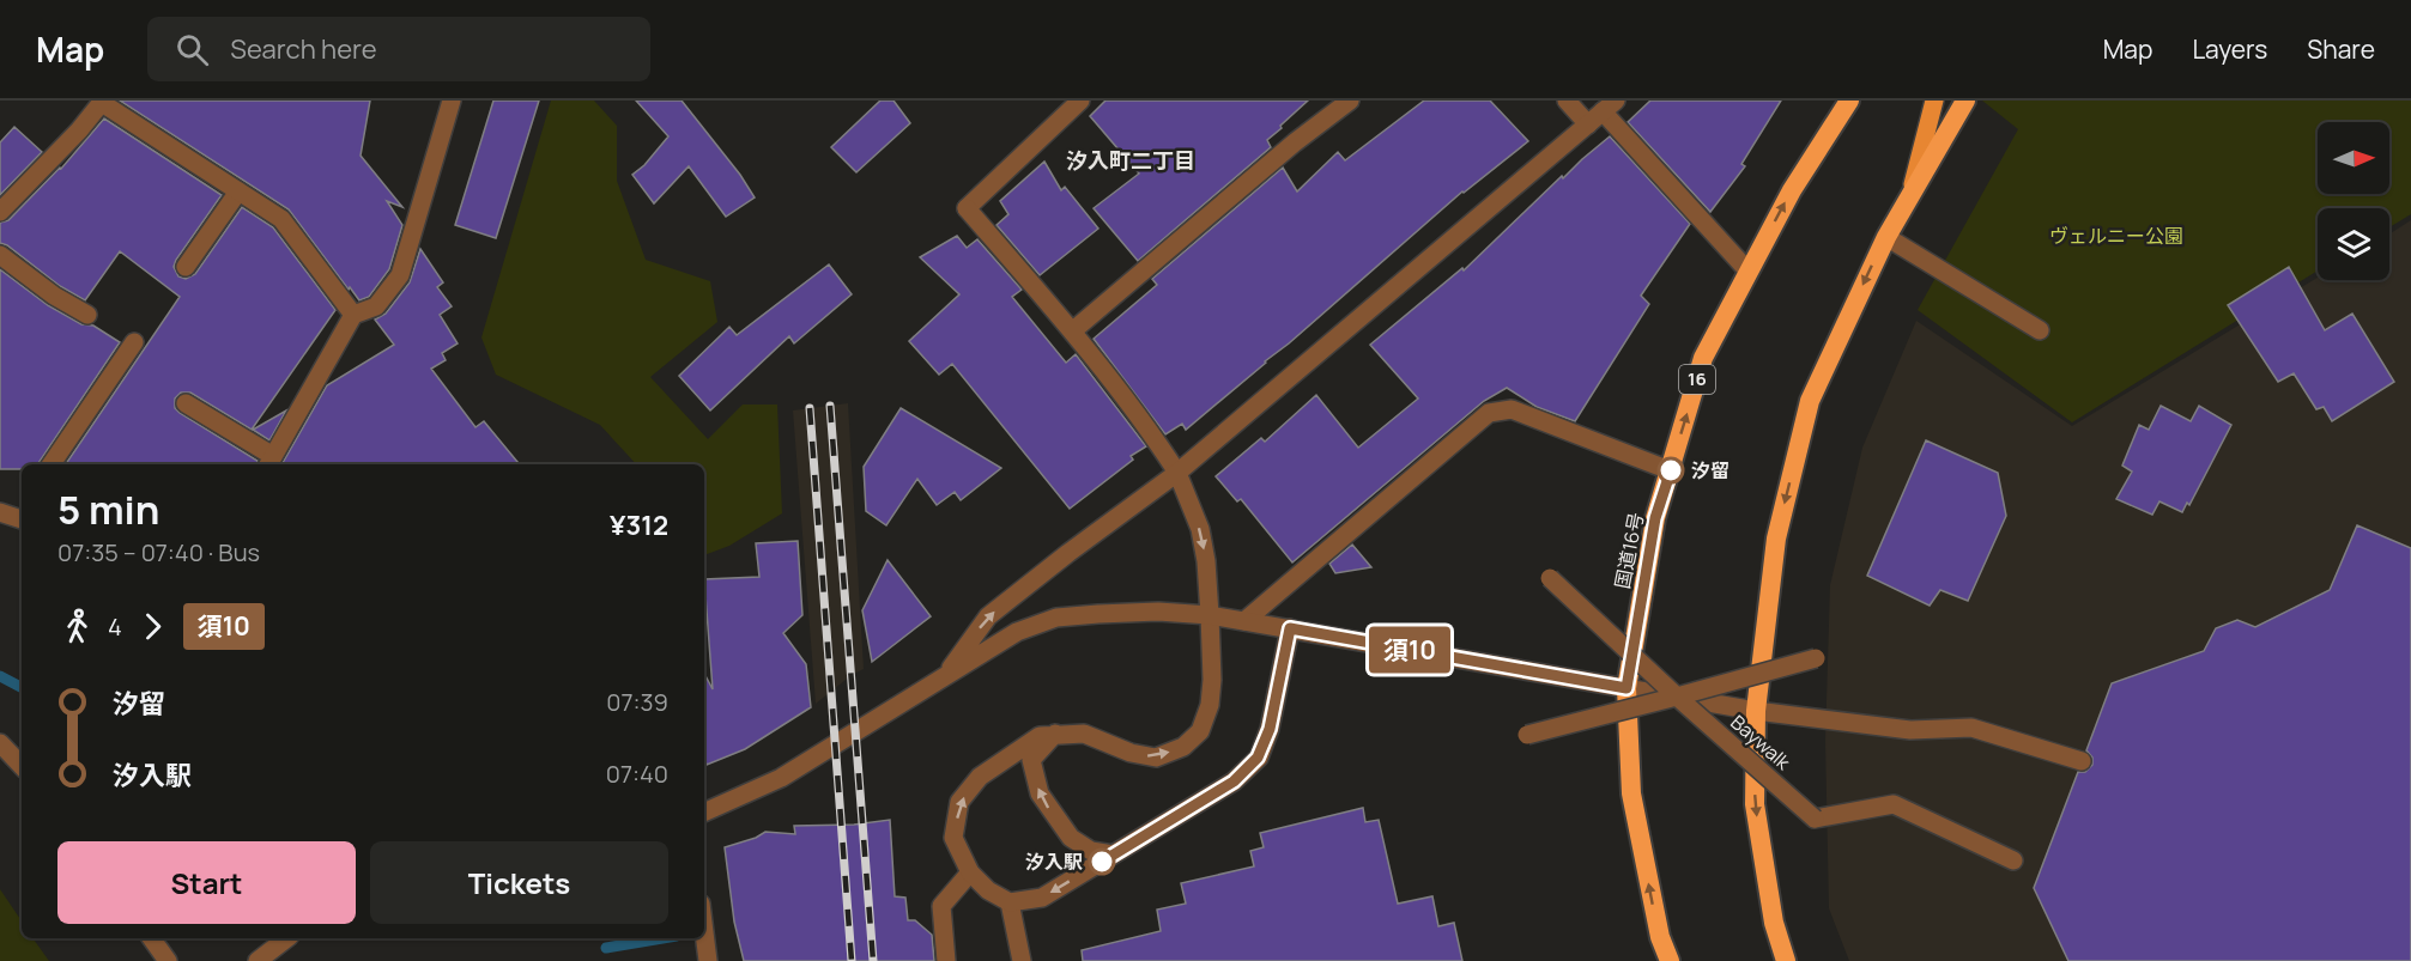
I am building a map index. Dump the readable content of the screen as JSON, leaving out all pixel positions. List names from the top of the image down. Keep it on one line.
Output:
{"streets":{"highway":["16","国道16号"],"street":["Baywalk"]},"districts":["汐入町二丁目"],"parks":["ヴェルニー公園"],"places":["汐留","汐入駅"],"lines":["bus line 須10"],"north":"right","page":{"header":"Map","search":"Search here","nav":["Map","Layers","Share"],"on_map":"須10","heading":["5 min","07:35 – 07:40 · Bus","¥312"],"legs":["4","須10"],"list":[{"name":"汐留","value":"07:39"},{"name":"汐入駅","value":"07:40"}],"buttons":["Start","Tickets"]}}
